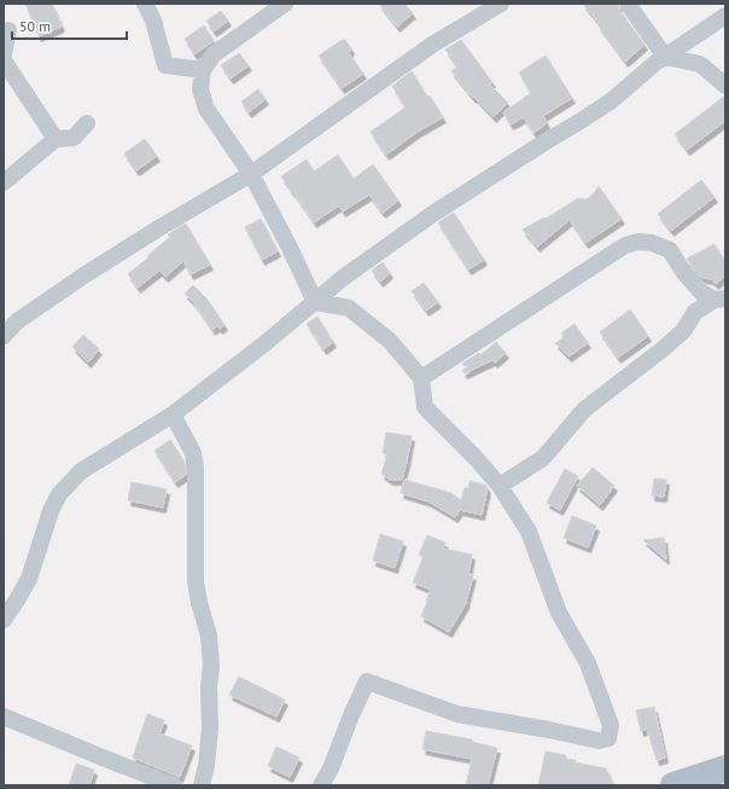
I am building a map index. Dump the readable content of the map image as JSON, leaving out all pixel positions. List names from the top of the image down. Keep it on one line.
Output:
{"scale_bar":"50 m"}
